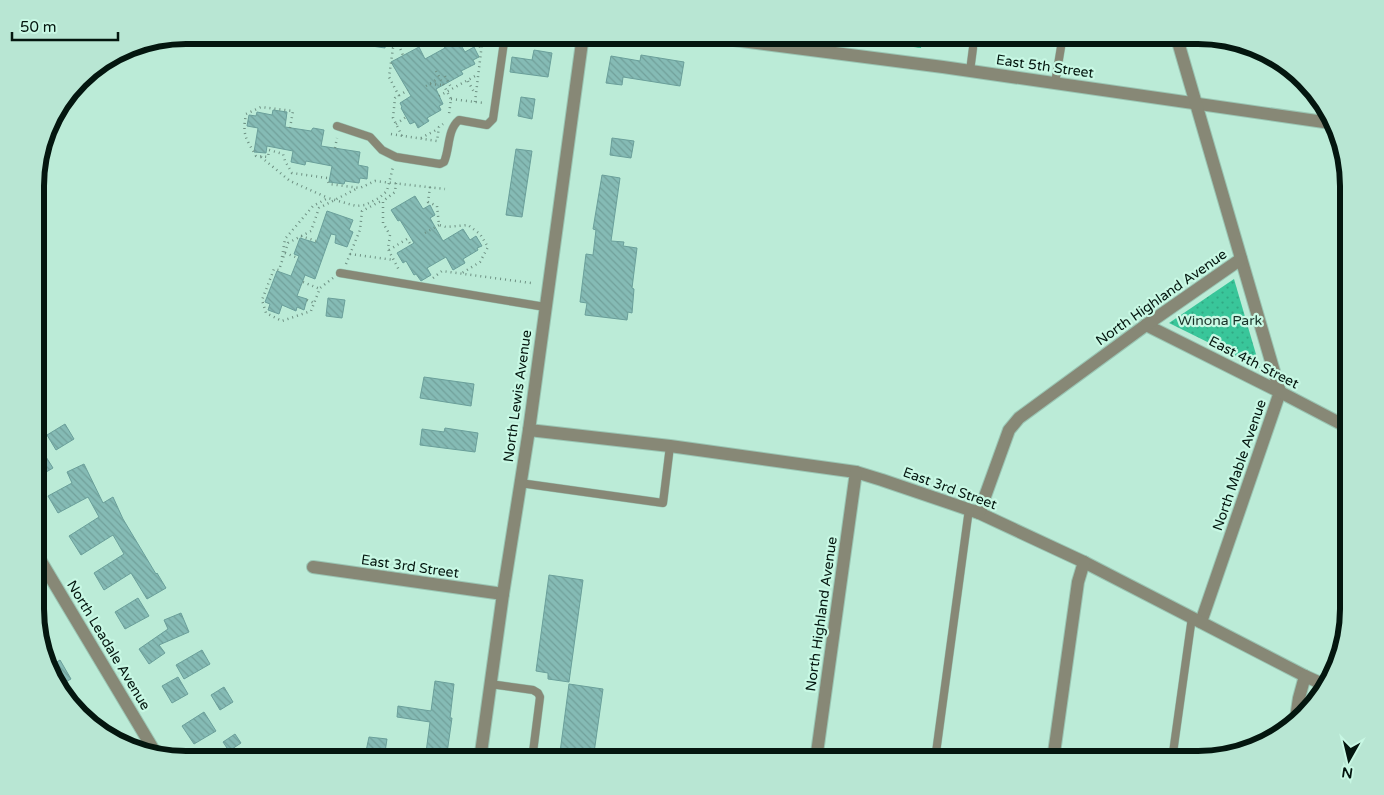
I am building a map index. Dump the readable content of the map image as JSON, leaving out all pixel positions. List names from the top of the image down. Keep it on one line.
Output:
{"streets":{"street":["East 5th Street","North Highland Avenue","East 4th Street","North Lewis Avenue","North Mable Avenue","East 3rd Street","North Leadale Avenue"]},"crossings":[["East 5th Street","North Highland Avenue"],["North Highland Avenue","East 4th Street"],["North Highland Avenue","North Mable Avenue"],["North Highland Avenue","East 3rd Street"],["East 4th Street","North Mable Avenue"],["North Lewis Avenue","East 3rd Street"],["North Mable Avenue","East 3rd Street"]],"parks":["Winona Park"],"scale_bar":"50 m","north":"bottom"}
